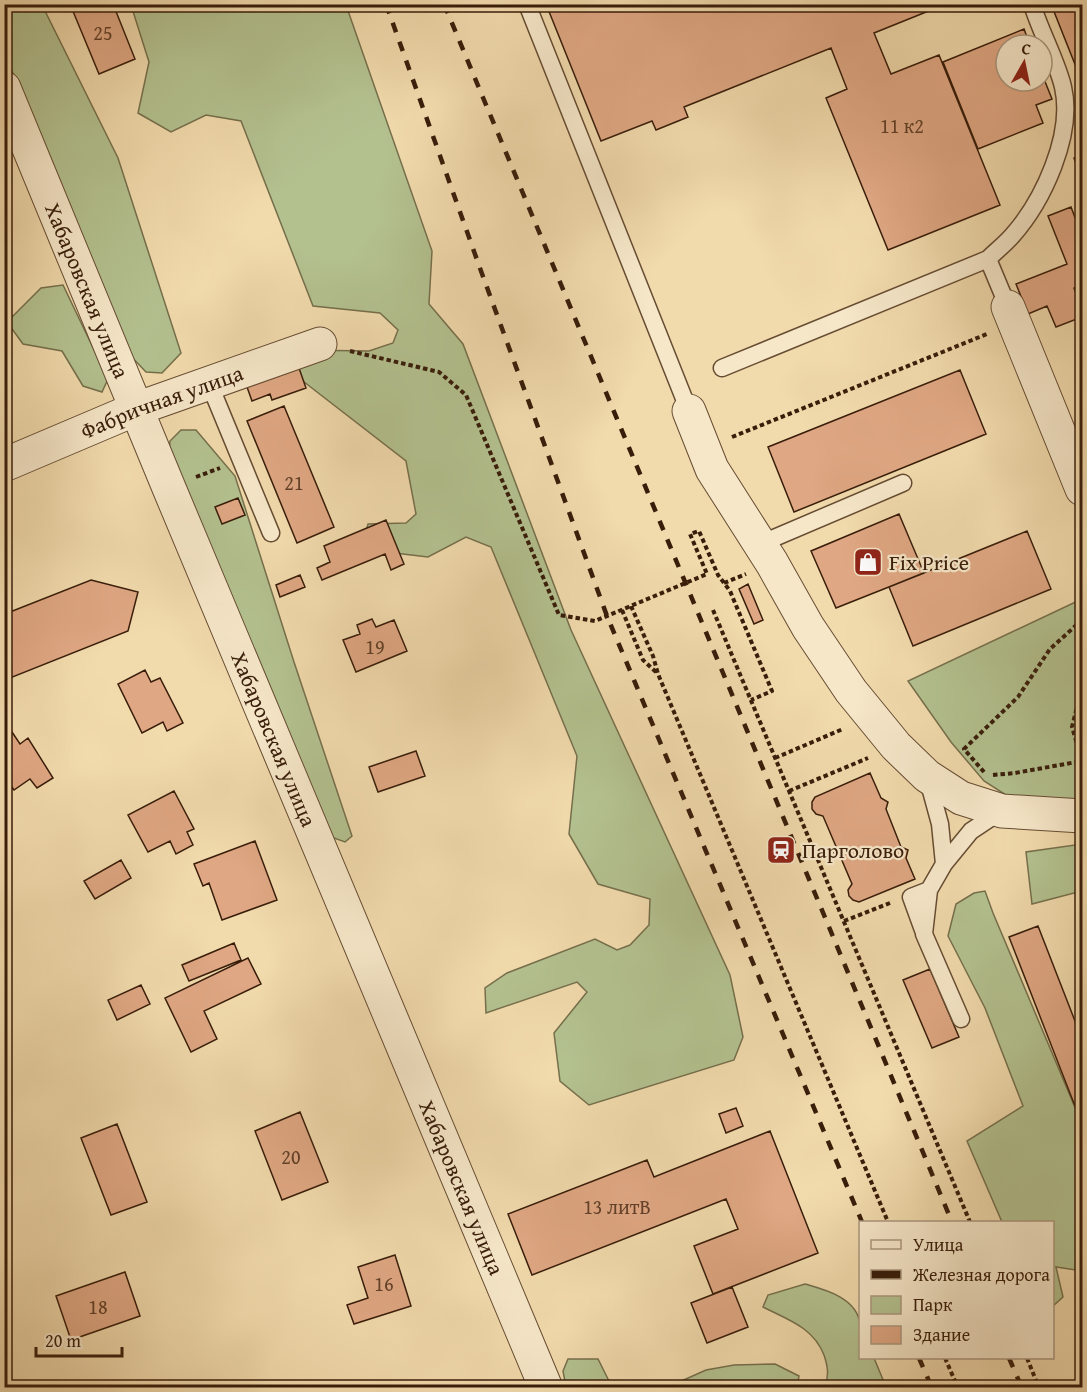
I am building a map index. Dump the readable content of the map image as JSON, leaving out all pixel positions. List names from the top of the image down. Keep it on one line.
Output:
{"streets":{"street":["Хабаровская улица","Фабричная улица"]},"crossings":[["Хабаровская улица","Фабричная улица"]],"places":{"shop":["Fix Price"],"station":["Парголово"]},"house_numbers":["25","11 к2","21","19","20","13 литВ","16","18"],"legend":["Улица","Железная дорога","Парк","Здание"],"scale_bar":"20 m","north":"top"}
